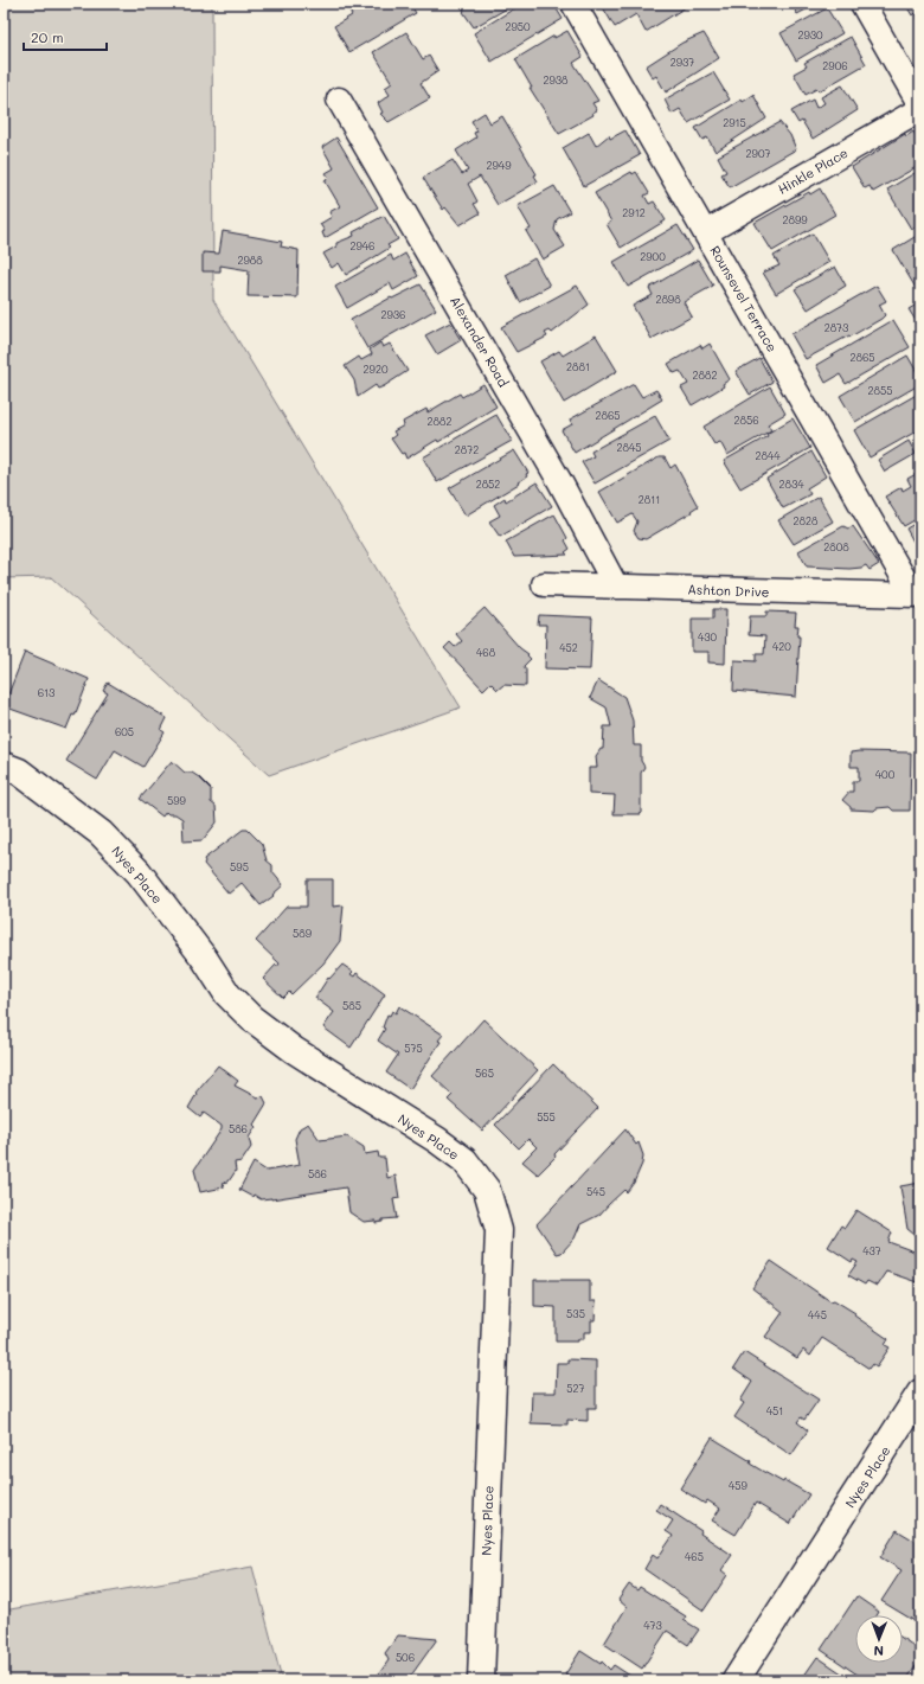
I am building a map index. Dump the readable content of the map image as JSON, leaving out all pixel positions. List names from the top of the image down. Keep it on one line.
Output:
{"streets":{"street":["Hinkle Place","Rounsevel Terrace","Alexander Road","Ashton Drive","Nyes Place"]},"crossings":[["Hinkle Place","Rounsevel Terrace"],["Rounsevel Terrace","Ashton Drive"],["Alexander Road","Ashton Drive"]],"house_numbers":["2950","2930","2937","2906","2938","2915","2907","2949","2912","2899","2946","2900","2988","2898","2936","2873","2865","2881","2920","2882","2855","2865","2856","2882","2845","2872","2844","2852","2834","2811","2828","2808","430","420","452","468","613","605","400","599","595","589","585","575","565","555","586","586","545","437","535","445","527","451","459","465","473","506"],"scale_bar":"20 m","north":"bottom"}
